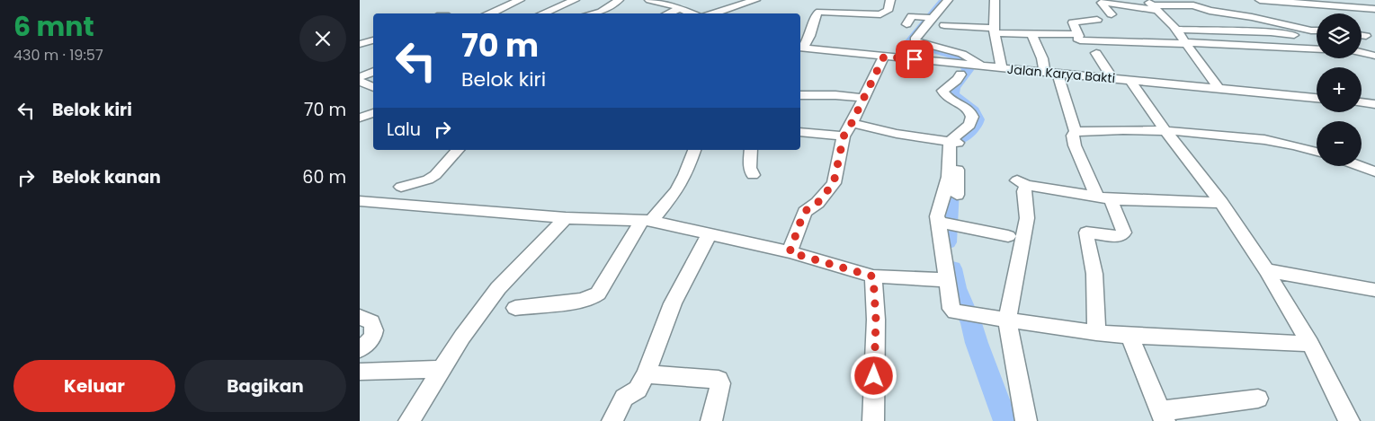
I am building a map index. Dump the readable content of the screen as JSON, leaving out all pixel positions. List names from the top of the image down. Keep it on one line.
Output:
{"streets":{"street":["Jalan Karya Bakti"]},"page":{"heading":["6 mnt","430 m · 19:57"],"map_buttons":["+","−"],"turn":["70 m","Belok kiri"],"list":[{"name":"Belok kiri","value":"70 m"},{"name":"Belok kanan","value":"60 m"}],"then":"Lalu","buttons":["Keluar","Bagikan"]}}
